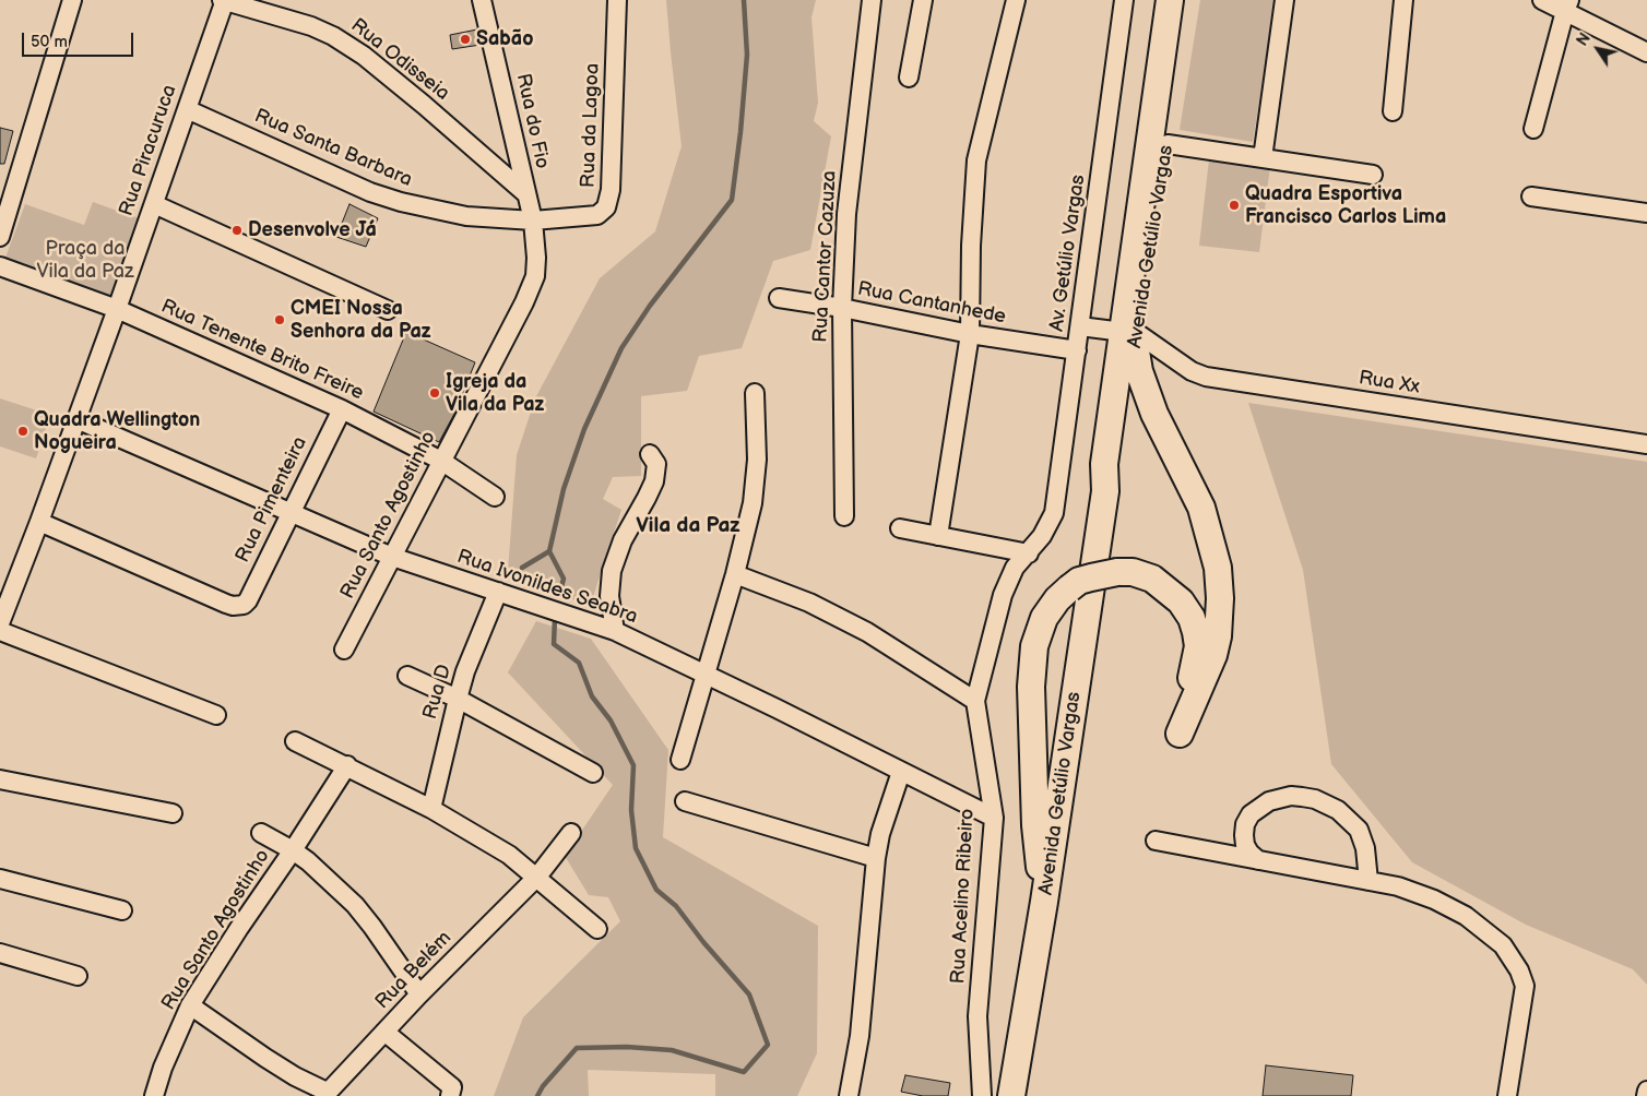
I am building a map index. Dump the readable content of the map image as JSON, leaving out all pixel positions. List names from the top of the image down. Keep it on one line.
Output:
{"streets":{"highway":["Avenida Getúlio Vargas"],"street":["Rua Odisseia","Rua do Fio","Rua da Lagoa","Rua Santa Barbara","Rua Piracuruca","Av. Getúlio Vargas","Rua Cantor Cazuza","Rua Cantanhede","Rua Tenente Brito Freire","Rua Xx","Rua Pimenteira","Rua Santo Agostinho","Rua Ivonildes Seabra","Rua D","Rua Acelino Ribeiro","Rua Belém"]},"crossings":[["Rua Odisseia","Rua do Fio"],["Rua Odisseia","Rua Piracuruca"],["Rua do Fio","Rua da Lagoa"],["Rua do Fio","Rua Santa Barbara"],["Rua do Fio","Rua Santo Agostinho"],["Rua da Lagoa","Rua Santa Barbara"],["Rua da Lagoa","Rua Santo Agostinho"],["Rua Santa Barbara","Rua Piracuruca"],["Rua Santa Barbara","Rua Santo Agostinho"],["Rua Piracuruca","Rua Tenente Brito Freire"],["Rua Piracuruca","Rua Pimenteira"],["Rua Piracuruca","Rua Ivonildes Seabra"],["Avenida Getúlio Vargas","Rua Xx"],["Av. Getúlio Vargas","Rua Cantanhede"],["Rua Cantor Cazuza","Rua Cantanhede"],["Rua Tenente Brito Freire","Rua Pimenteira"],["Rua Tenente Brito Freire","Rua Santo Agostinho"],["Rua Pimenteira","Rua Ivonildes Seabra"],["Rua Santo Agostinho","Rua Ivonildes Seabra"],["Rua Ivonildes Seabra","Rua D"],["Rua Ivonildes Seabra","Rua Acelino Ribeiro"]],"districts":["Vila da Paz"],"parks":["Praça da Vila da Paz"],"places":["Sabão","Quadra Esportiva Francisco Carlos Lima","Desenvolve Já","CMEI Nossa Senhora da Paz","Igreja da Vila da Paz","Quadra Wellington Nogueira"],"scale_bar":"50 m","north":"top left"}
